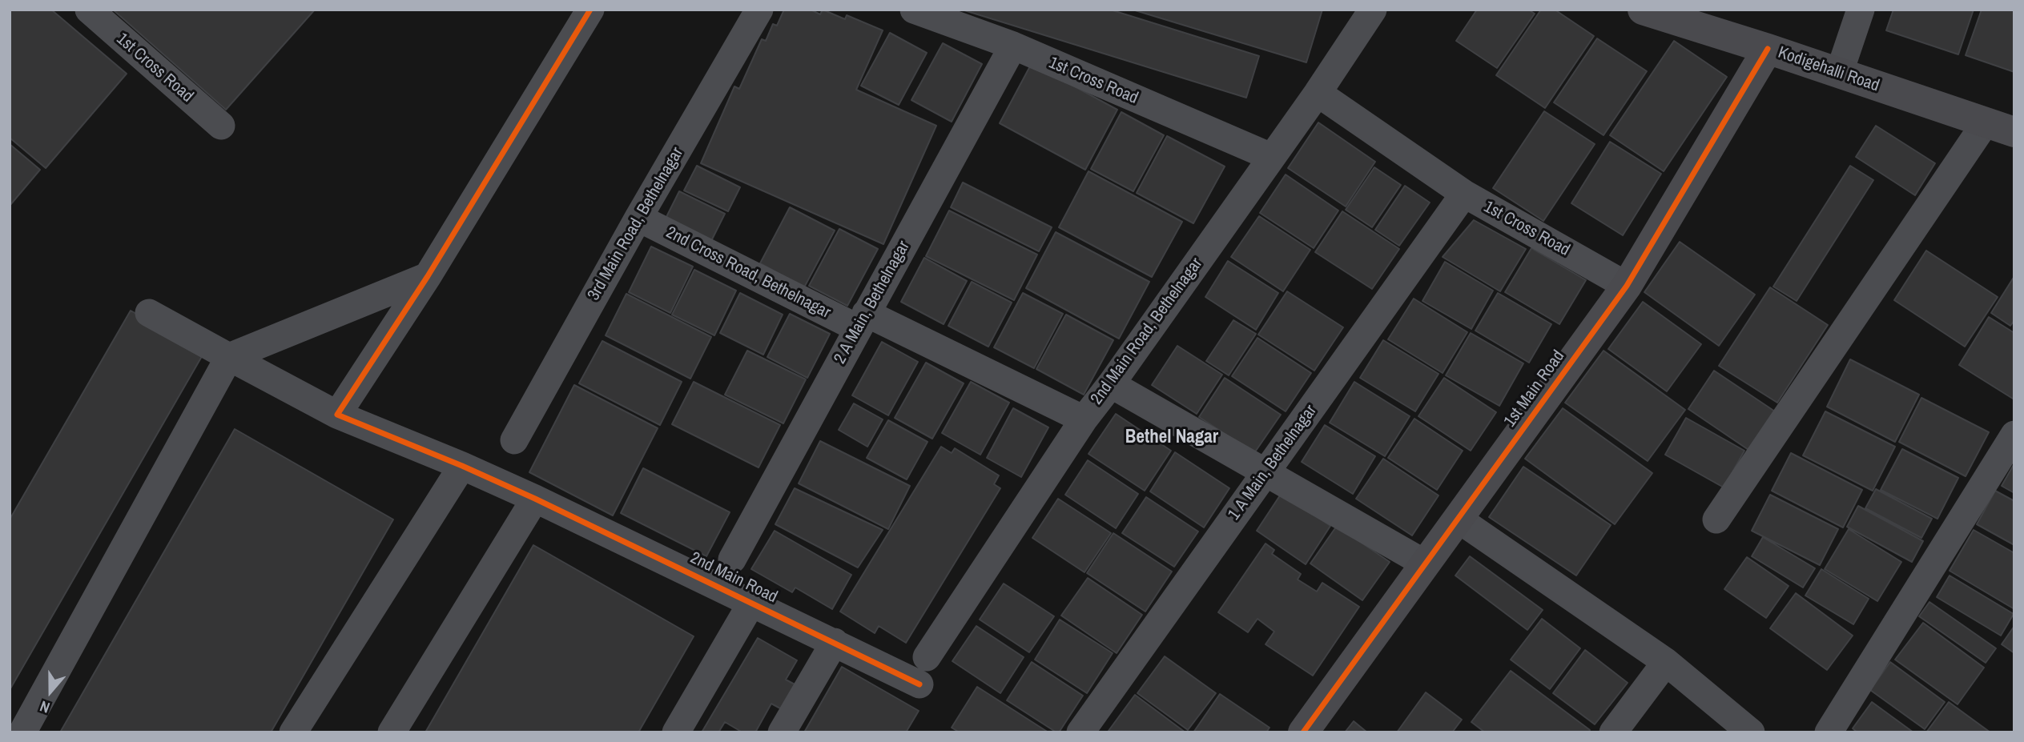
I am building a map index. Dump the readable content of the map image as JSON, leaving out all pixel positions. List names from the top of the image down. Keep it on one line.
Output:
{"streets":{"street":["1st Cross Road","Kodigehalli Road","3rd Main Road, Bethelnagar","2nd Cross Road, Bethelnagar","2 A Main, Bethelnagar","2nd Main Road, Bethelnagar","1st Main Road","1 A Main, Bethelnagar","2nd Main Road"]},"crossings":[["1st Cross Road","2 A Main, Bethelnagar"],["1st Cross Road","2nd Main Road, Bethelnagar"],["1st Cross Road","1st Main Road"],["1st Cross Road","1 A Main, Bethelnagar"],["Kodigehalli Road","1st Main Road"],["3rd Main Road, Bethelnagar","2nd Cross Road, Bethelnagar"],["2nd Cross Road, Bethelnagar","2 A Main, Bethelnagar"],["2nd Cross Road, Bethelnagar","2nd Main Road, Bethelnagar"]],"districts":["Bethel Nagar"],"north":"bottom"}
